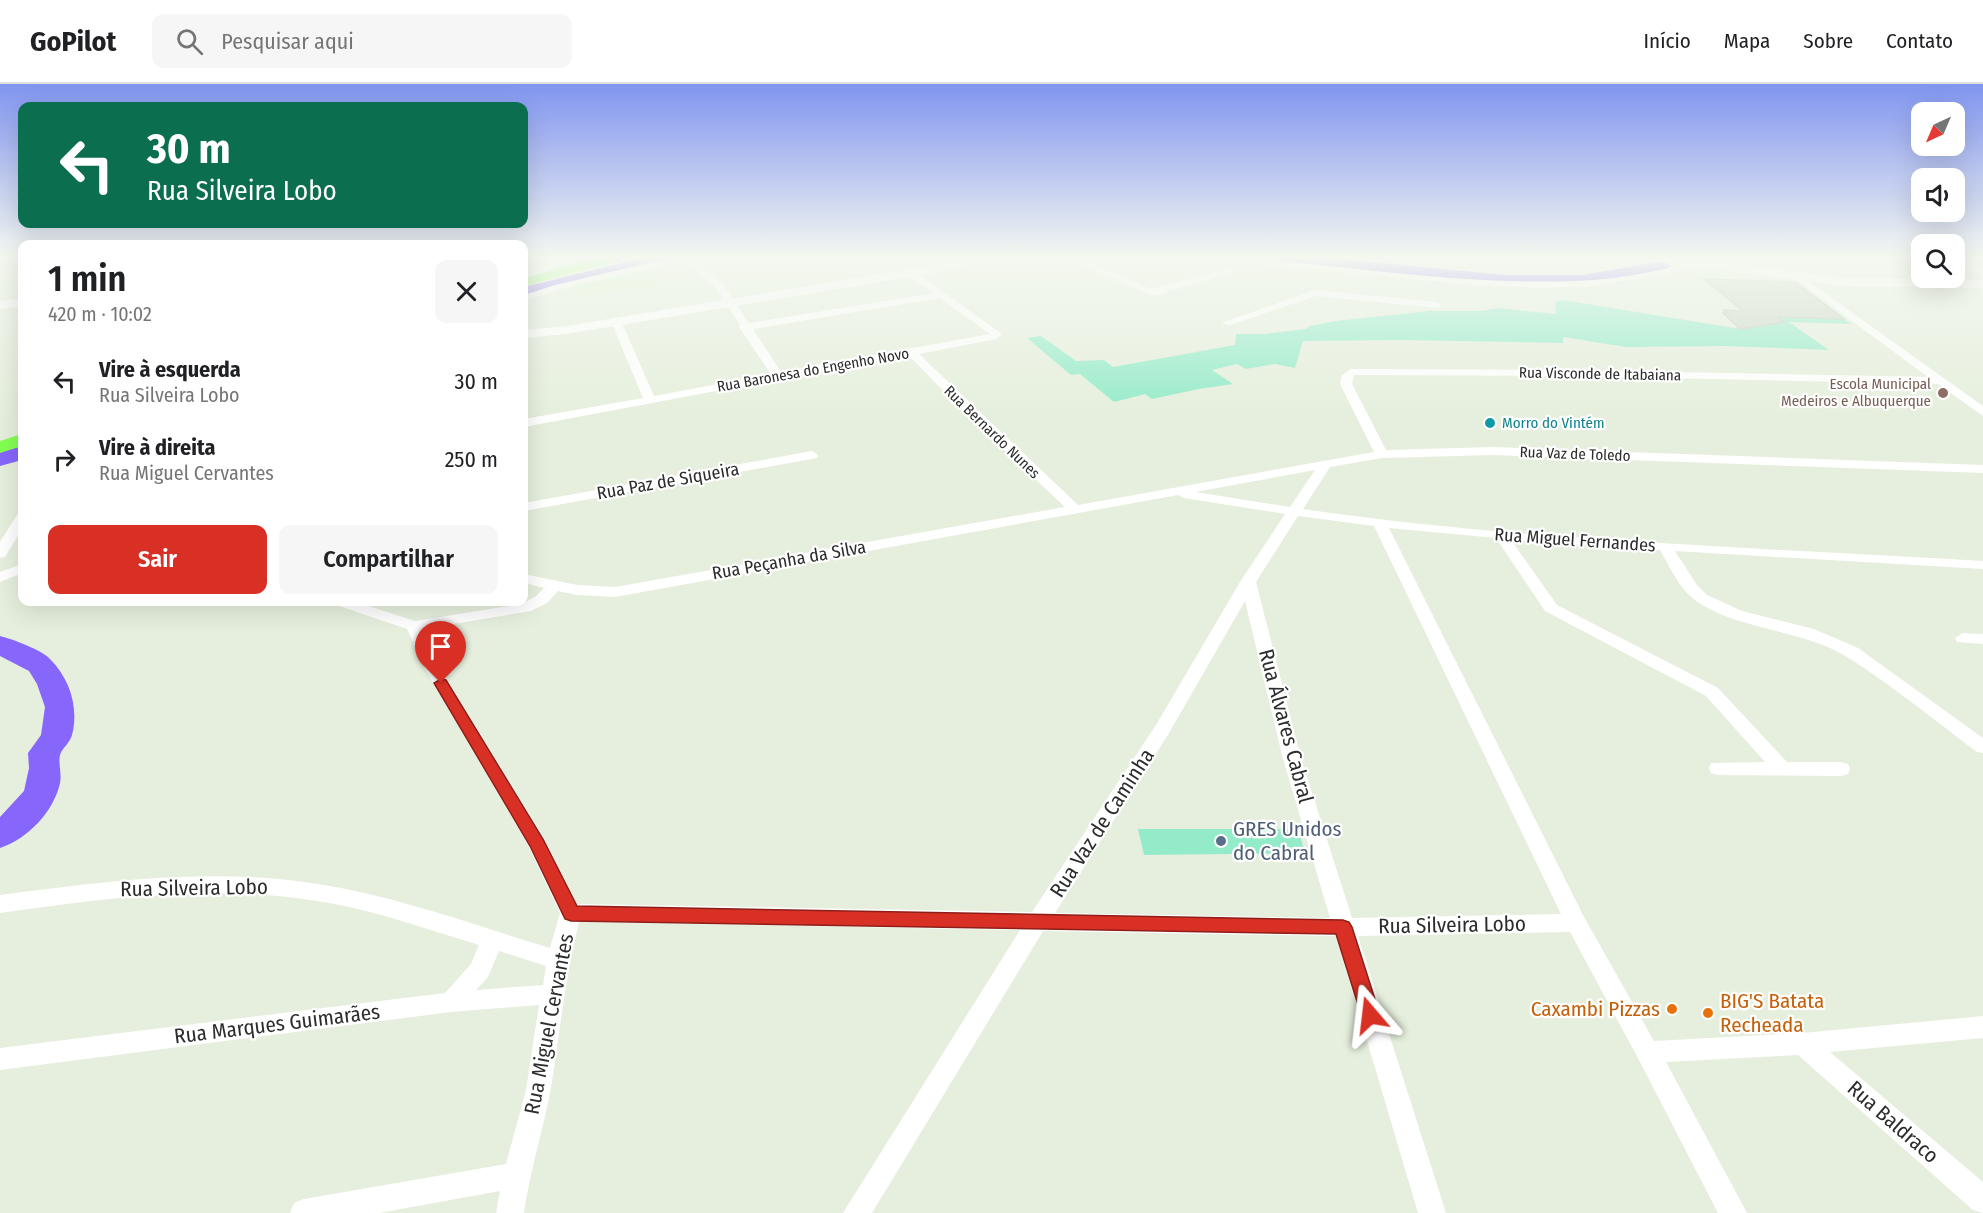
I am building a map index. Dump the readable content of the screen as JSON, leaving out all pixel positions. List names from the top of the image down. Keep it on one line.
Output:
{"streets":{"street":["Rua Baronesa do Engenho Novo","Rua Visconde de Itabaiana","Rua Bernardo Nunes","Rua Vaz de Toledo","Rua Paz de Siqueira","Rua Miguel Fernandes","Rua Peçanha da Silva","Rua Álvares Cabral","Rua Vaz de Caminha","Rua Silveira Lobo","Rua Marques Guimarães","Rua Miguel Cervantes","Rua Baldraco"]},"crossings":[["Rua Baronesa do Engenho Novo","Rua Bernardo Nunes"],["Rua Visconde de Itabaiana","Rua Vaz de Toledo"],["Rua Bernardo Nunes","Rua Peçanha da Silva"],["Rua Vaz de Toledo","Rua Miguel Fernandes"],["Rua Vaz de Toledo","Rua Peçanha da Silva"],["Rua Vaz de Toledo","Rua Vaz de Caminha"],["Rua Miguel Fernandes","Rua Peçanha da Silva"],["Rua Miguel Fernandes","Rua Vaz de Caminha"],["Rua Álvares Cabral","Rua Vaz de Caminha"],["Rua Álvares Cabral","Rua Silveira Lobo"],["Rua Vaz de Caminha","Rua Silveira Lobo"],["Rua Silveira Lobo","Rua Miguel Cervantes"],["Rua Marques Guimarães","Rua Miguel Cervantes"]],"places":["Escola Municipal Medeiros e Albuquerque","Morro do Vintém","GRES Unidos do Cabral","Caxambi Pizzas","BIG'S Batata Recheada"],"north":"bottom left","page":{"header":"GoPilot","search":"Pesquisar aqui","nav":["Início","Mapa","Sobre","Contato"],"turn":["30 m","Rua Silveira Lobo"],"heading":["1 min","420 m · 10:02"],"list":[{"name":"Vire à esquerda","note":"Rua Silveira Lobo","value":"30 m"},{"name":"Vire à direita","note":"Rua Miguel Cervantes","value":"250 m"}],"buttons":["Sair","Compartilhar"]}}
